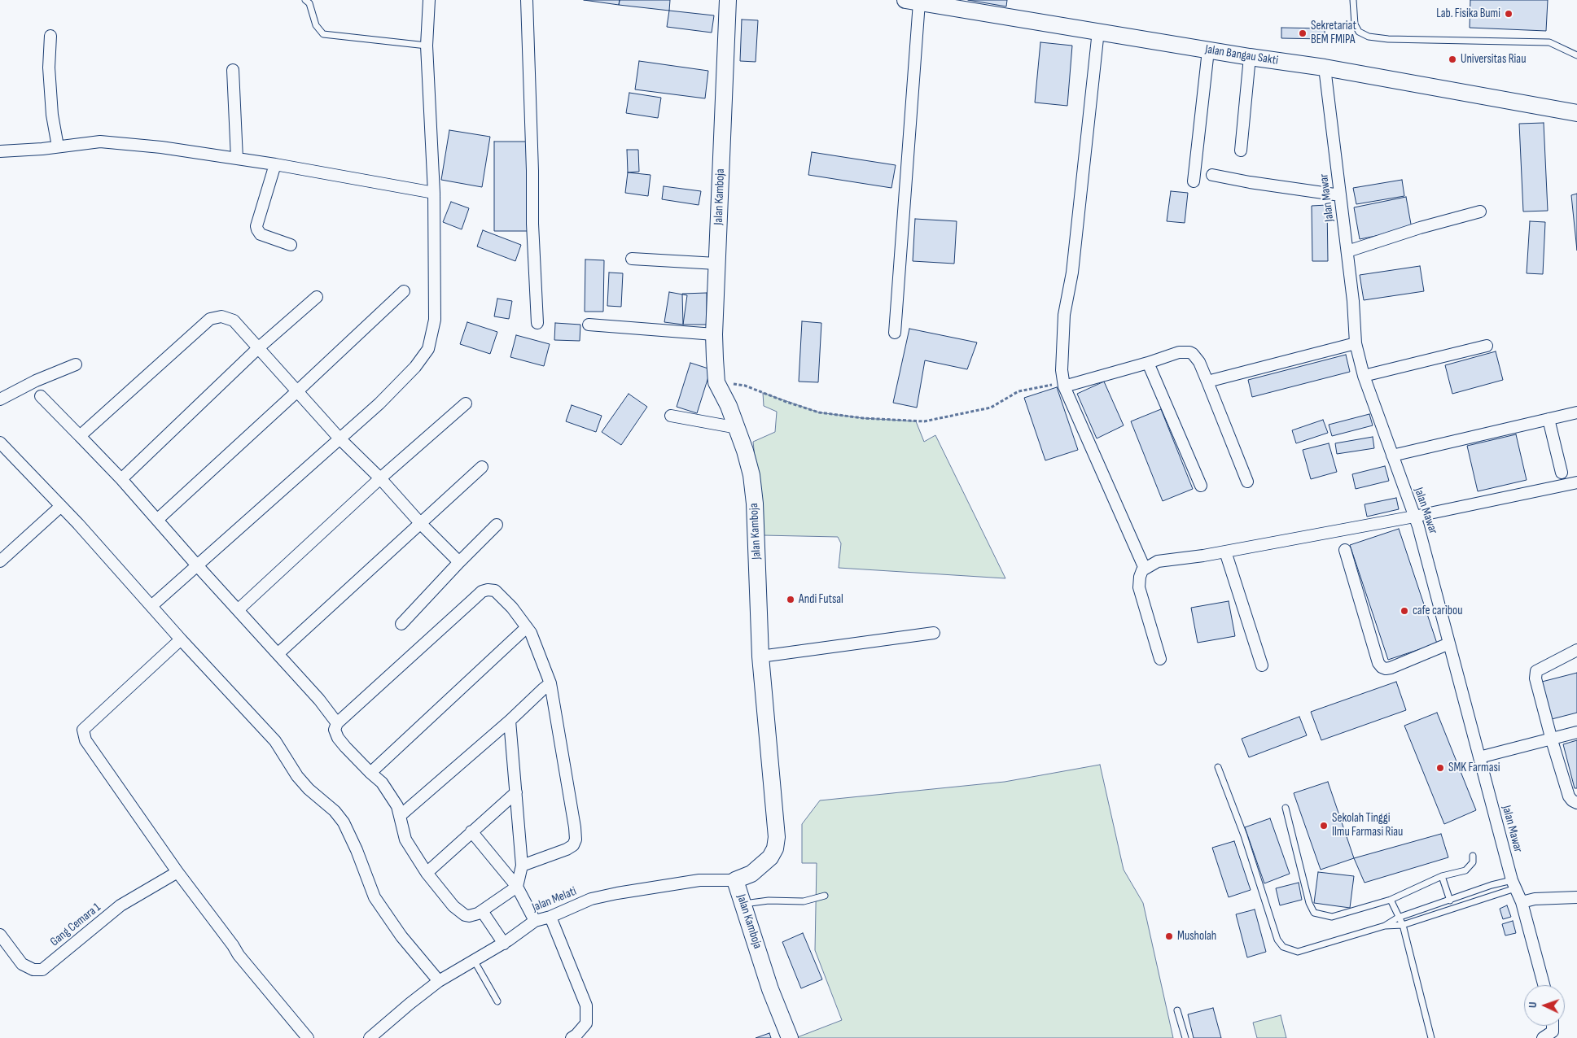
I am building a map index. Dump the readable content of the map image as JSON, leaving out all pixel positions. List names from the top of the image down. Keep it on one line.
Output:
{"streets":{"street":["Jalan Bangau Sakti","Jalan Kamboja","Jalan Mawar","Jalan Melati","Gang Cemara 1"]},"crossings":[["Jalan Bangau Sakti","Jalan Mawar"],["Jalan Kamboja","Jalan Melati"]],"places":["Lab. Fisika Bumi","Sekretariat BEM FMIPA","Universitas Riau","Andi Futsal","cafe caribou","SMK Farmasi","Sekolah Tinggi Ilmu Farmasi Riau","Musholah"],"north":"left"}
